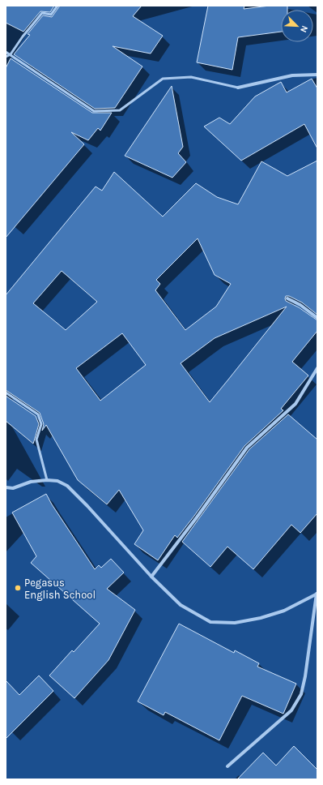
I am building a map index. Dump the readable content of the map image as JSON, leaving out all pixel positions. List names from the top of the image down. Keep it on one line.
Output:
{"places":["Pegasus English School"],"north":"bottom right"}
